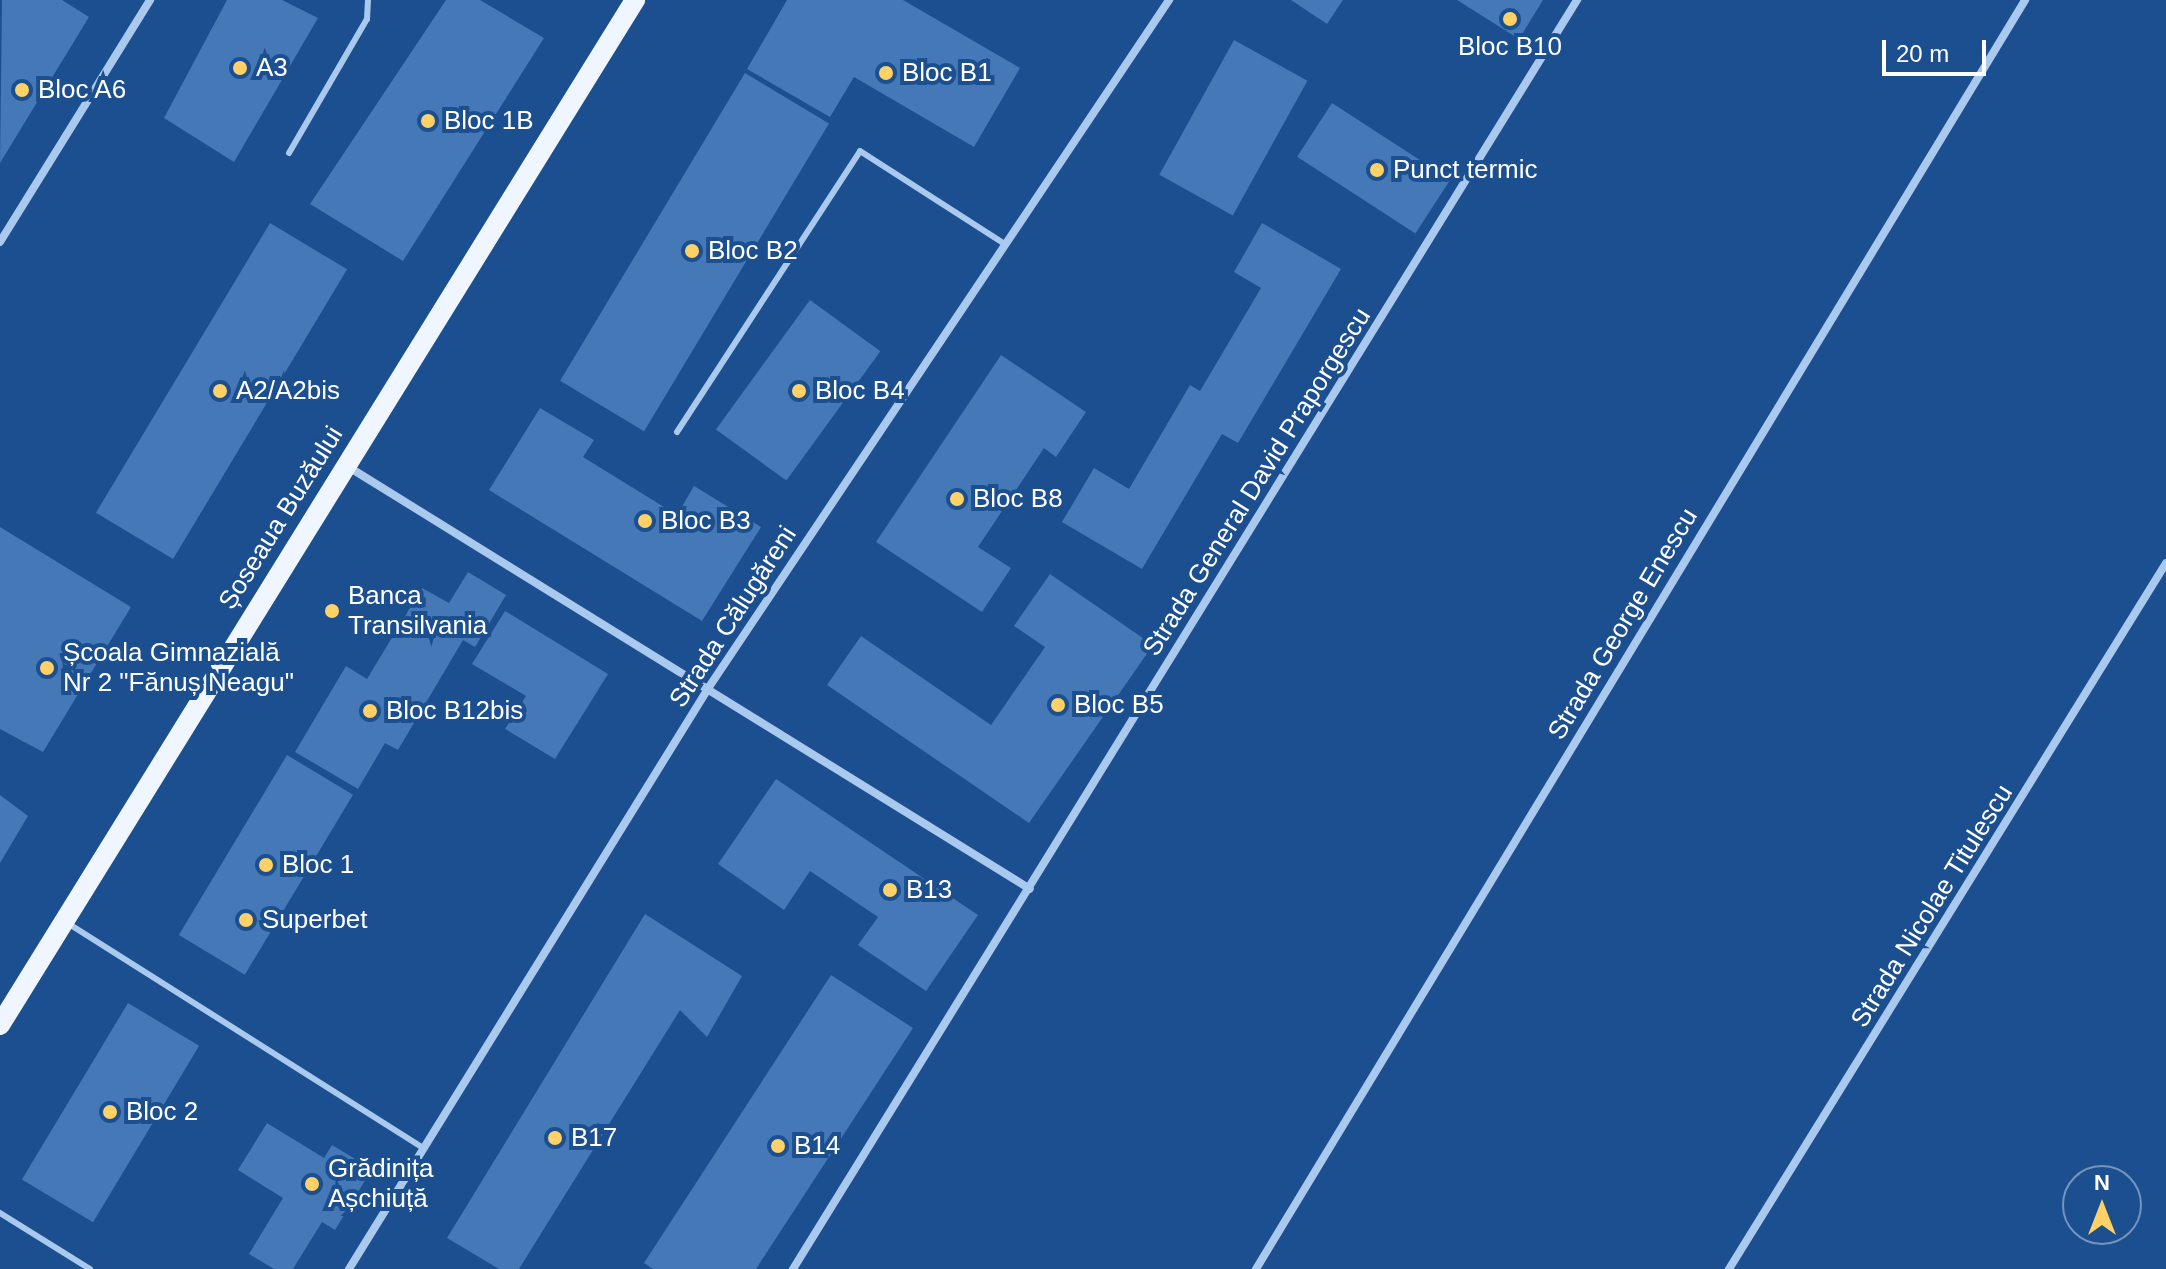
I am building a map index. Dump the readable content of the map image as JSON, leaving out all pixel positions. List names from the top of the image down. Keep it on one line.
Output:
{"streets":{"main road":["Șoseaua Buzăului"],"street":["Strada General David Praporgescu","Strada Călugăreni","Strada George Enescu","Strada Nicolae Titulescu"]},"places":["Bloc B10","A3","Bloc B1","Bloc A6","Bloc 1B","Punct termic","Bloc B2","A2/A2bis","Bloc B4","Bloc B8","Bloc B3","Banca Transilvania","Școala Gimnazială Nr 2 \"Fănuș Neagu\"","Bloc B5","Bloc B12bis","Bloc 1","B13","Superbet","Bloc 2","B17","B14","Grădinița Așchiuță"],"scale_bar":"20 m","north":"top"}
